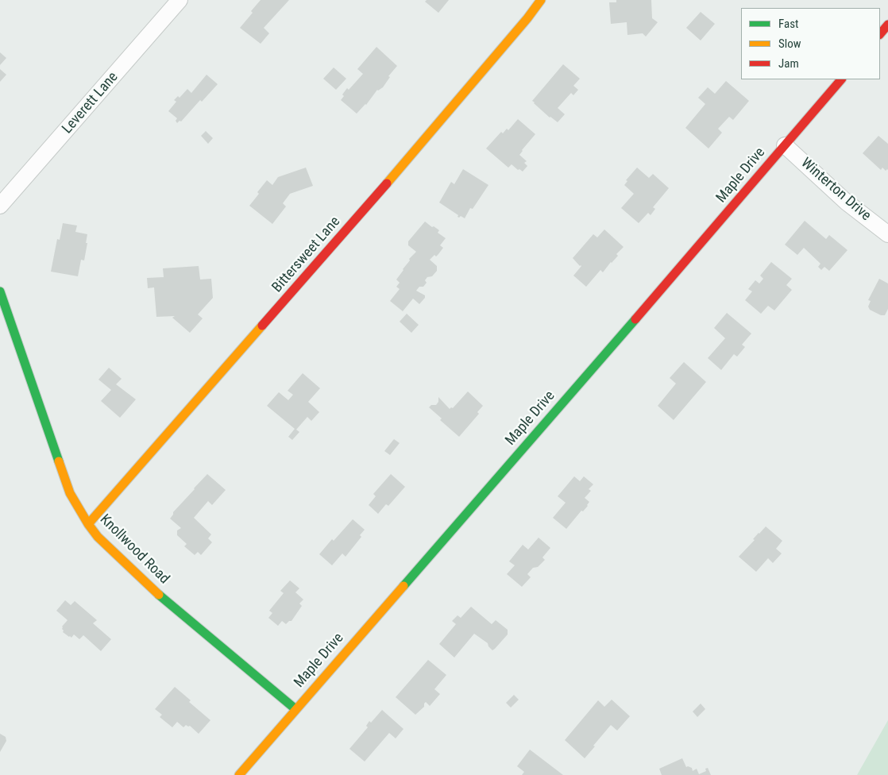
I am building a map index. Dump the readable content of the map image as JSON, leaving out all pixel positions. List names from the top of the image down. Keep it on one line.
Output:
{"streets":{"street":["Leverett Lane","Maple Drive","Winterton Drive","Bittersweet Lane","Knollwood Road"]},"crossings":[["Maple Drive","Winterton Drive"],["Maple Drive","Knollwood Road"],["Bittersweet Lane","Knollwood Road"]],"legend":["Fast","Slow","Jam"]}
